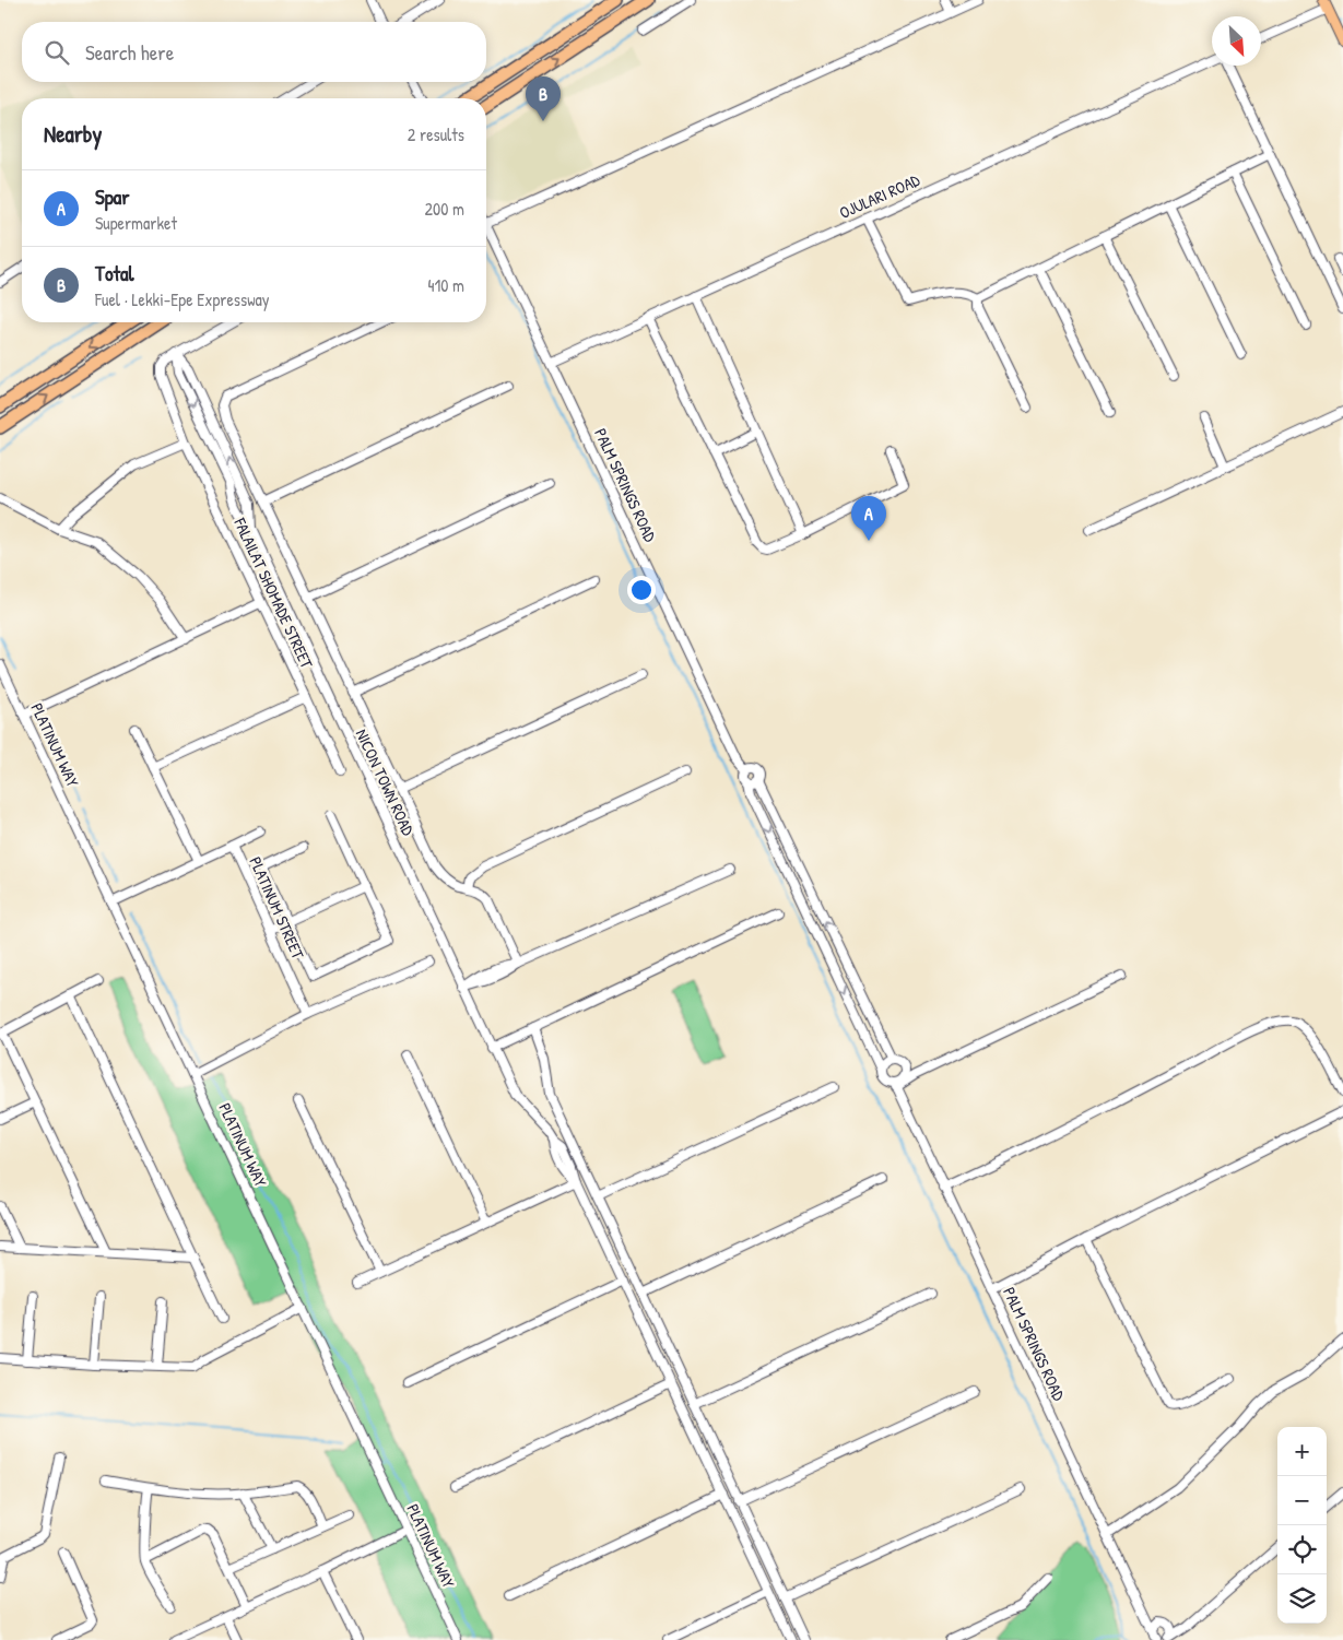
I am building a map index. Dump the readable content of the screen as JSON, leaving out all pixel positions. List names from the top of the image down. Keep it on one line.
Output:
{"streets":{"street":["OJULARI ROAD","PALM SPRINGS ROAD","FALAILAT SHOMADE STREET","PLATINUM WAY","NICON TOWN ROAD","PLATINUM STREET"]},"crossings":[["OJULARI ROAD","PALM SPRINGS ROAD"],["FALAILAT SHOMADE STREET","NICON TOWN ROAD"],["PLATINUM WAY","PLATINUM STREET"]],"north":"bottom right","page":{"search":"Search here","pins":["B","A"],"heading":["Nearby","2 results"],"list":[{"mark":"A","name":"Spar","note":"Supermarket","value":"200 m"},{"mark":"B","name":"Total","note":"Fuel · Lekki-Epe Expressway","value":"410 m"}],"map_buttons":["+","−"]}}
